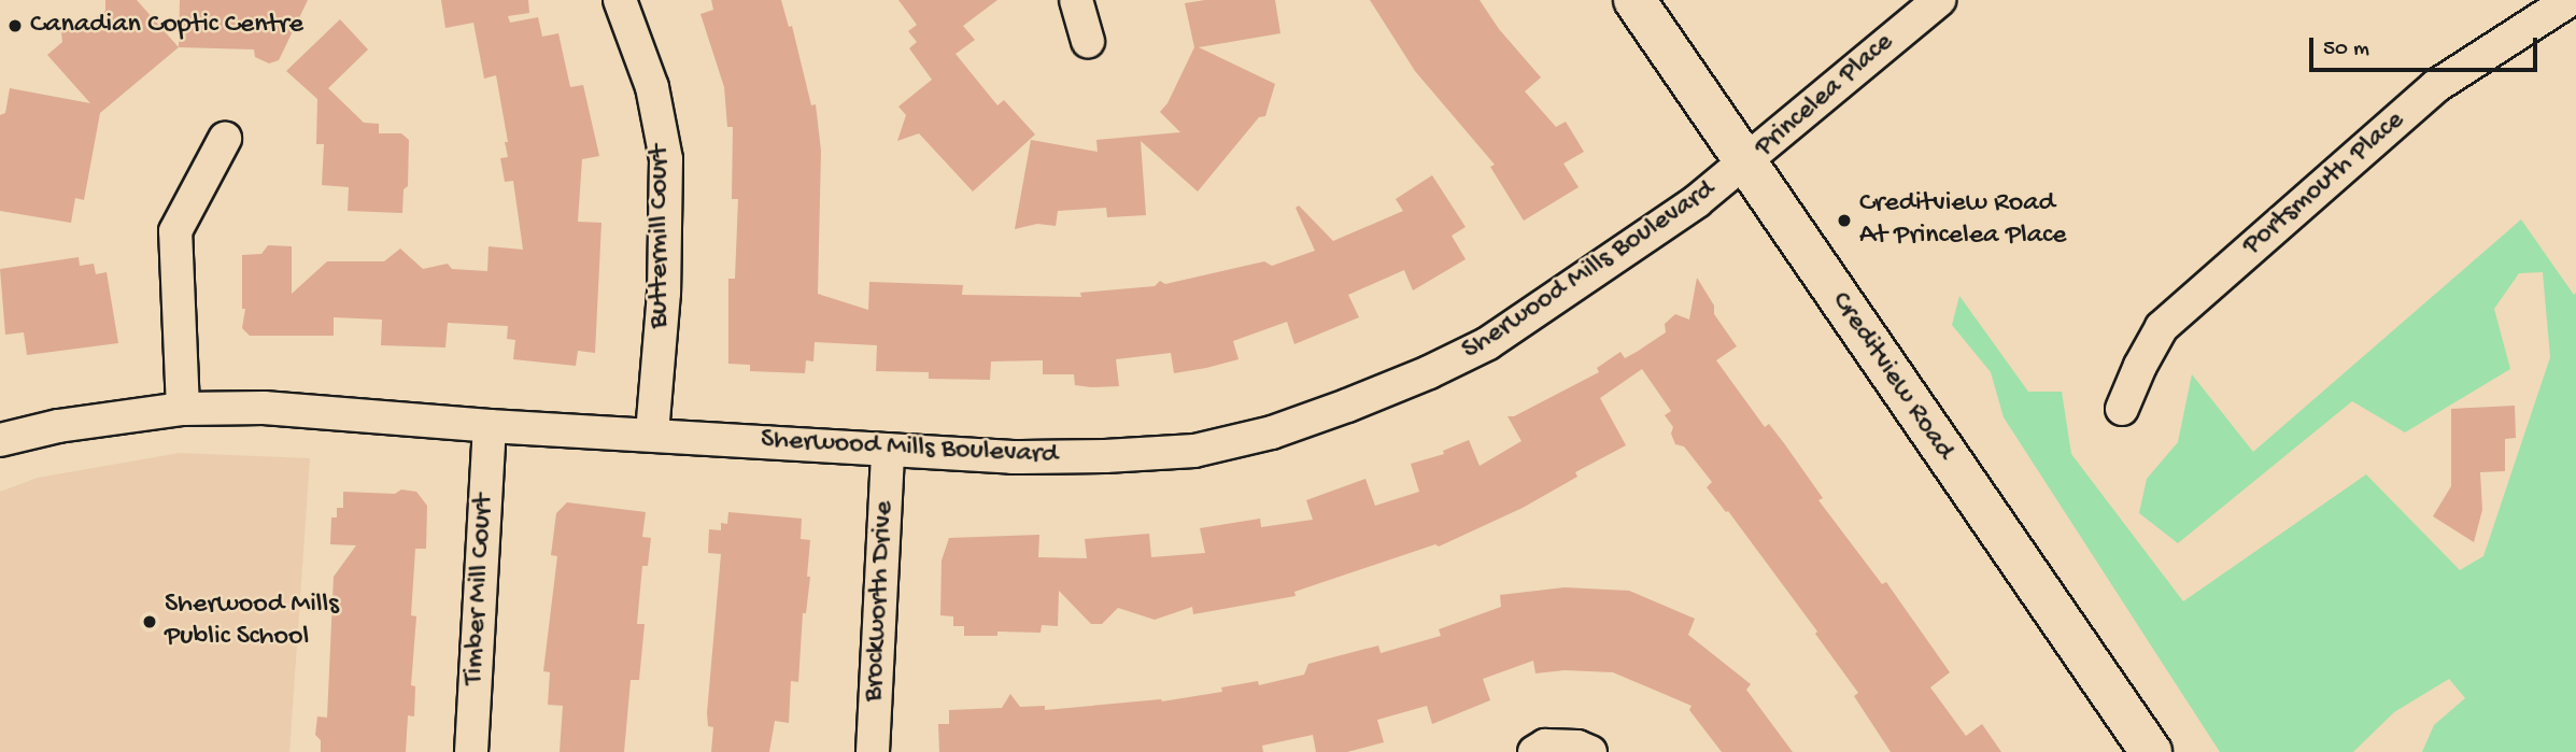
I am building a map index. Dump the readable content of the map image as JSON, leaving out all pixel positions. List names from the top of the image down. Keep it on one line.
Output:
{"streets":{"main road":["Creditview Road"],"street":["Princelea Place","Portsmouth Place","Buttermill Court","Sherwood Mills Boulevard","Timber Mill Court","Brockworth Drive"]},"crossings":[["Princelea Place","Sherwood Mills Boulevard"],["Princelea Place","Creditview Road"],["Buttermill Court","Sherwood Mills Boulevard"],["Sherwood Mills Boulevard","Creditview Road"],["Sherwood Mills Boulevard","Timber Mill Court"],["Sherwood Mills Boulevard","Brockworth Drive"]],"places":["Canadian Coptic Centre","Creditview Road At Princelea Place","Sherwood Mills Public School"],"scale_bar":"50 m"}
